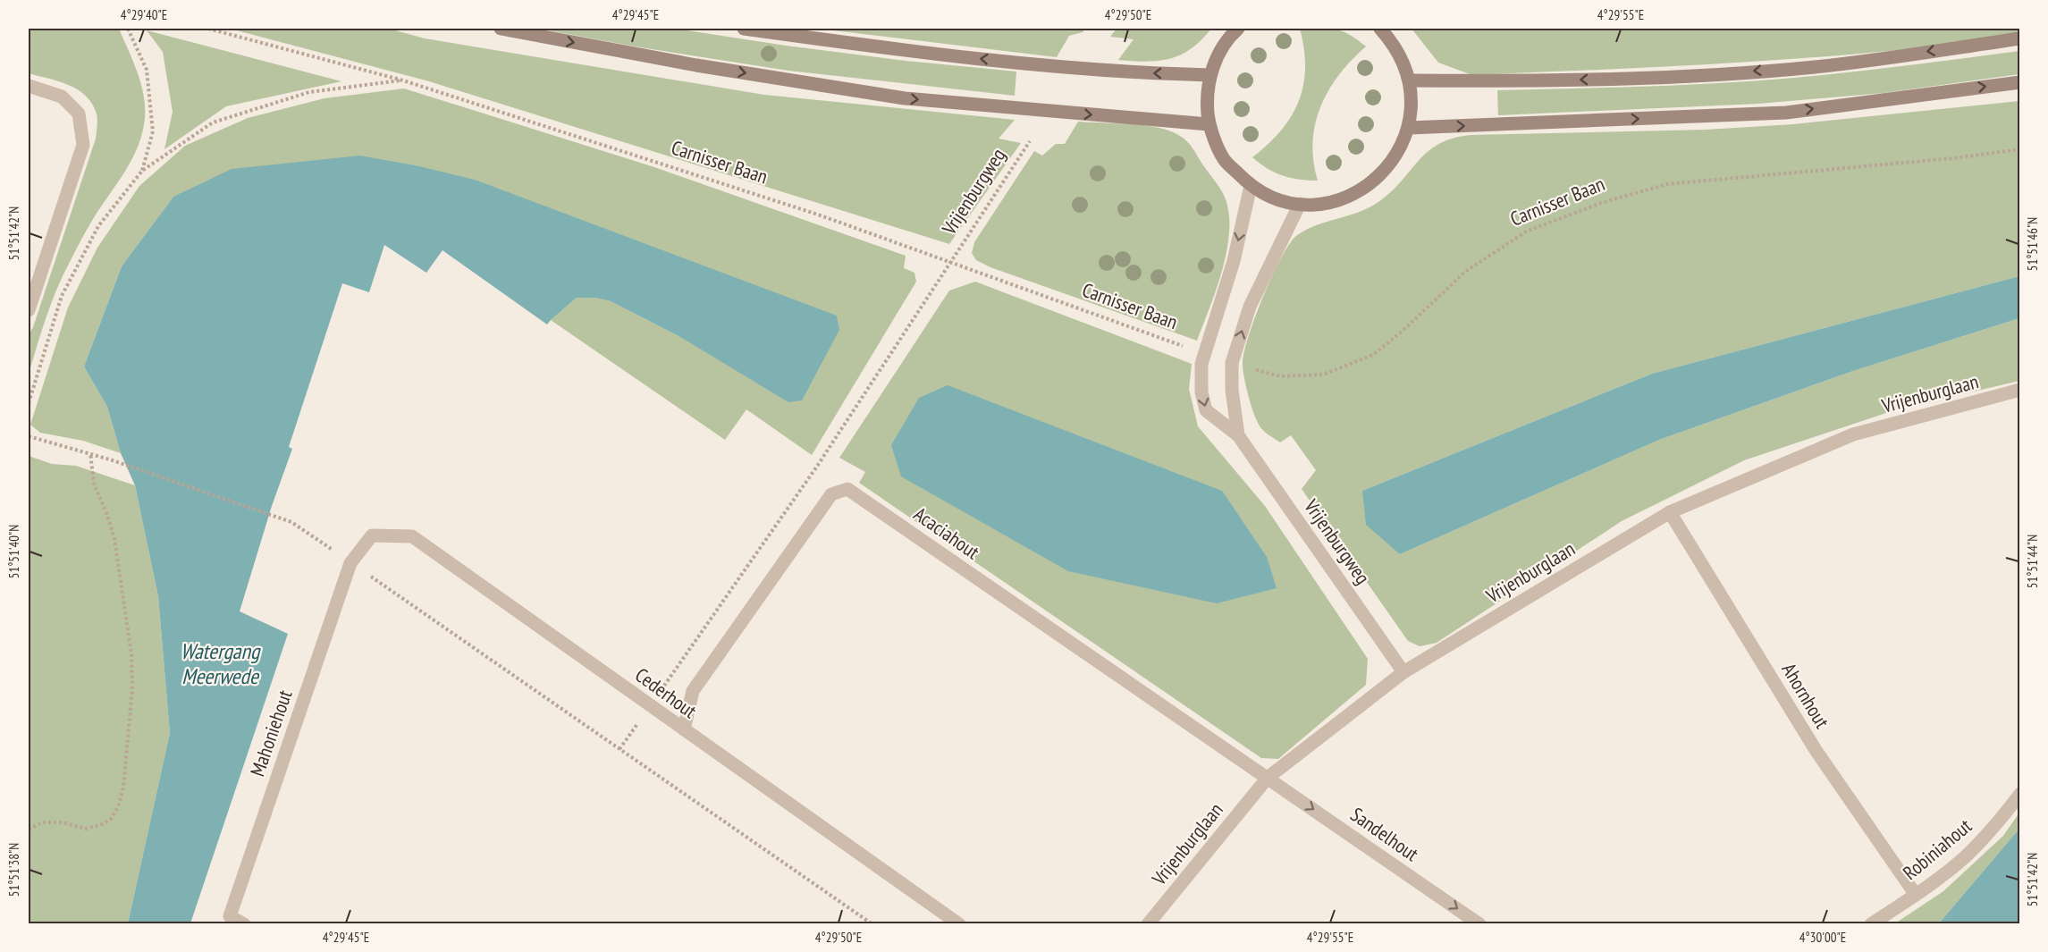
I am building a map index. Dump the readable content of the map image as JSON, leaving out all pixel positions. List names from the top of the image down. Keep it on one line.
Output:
{"streets":{"street":["Vrijenburgweg","Vrijenburglaan","Acaciahout","Cederhout","Ahornhout","Mahoniehout","Sandelhout","Robiniahout"],"path":["Carnisser Baan"]},"crossings":[["Carnisser Baan","Vrijenburgweg"],["Vrijenburgweg","Vrijenburglaan"],["Vrijenburgweg","Cederhout"],["Vrijenburglaan","Acaciahout"],["Vrijenburglaan","Ahornhout"],["Vrijenburglaan","Sandelhout"],["Acaciahout","Cederhout"],["Acaciahout","Sandelhout"],["Cederhout","Mahoniehout"],["Ahornhout","Robiniahout"]],"one_way":["Sandelhout"],"water":["Watergang Meerwede"],"coordinates":["4°29'40\"E","4°29'45\"E","4°29'50\"E","4°29'55\"E","51°51'42\"N","51°51'46\"N","51°51'40\"N","51°51'44\"N","51°51'38\"N","4°30'00\"E"]}
